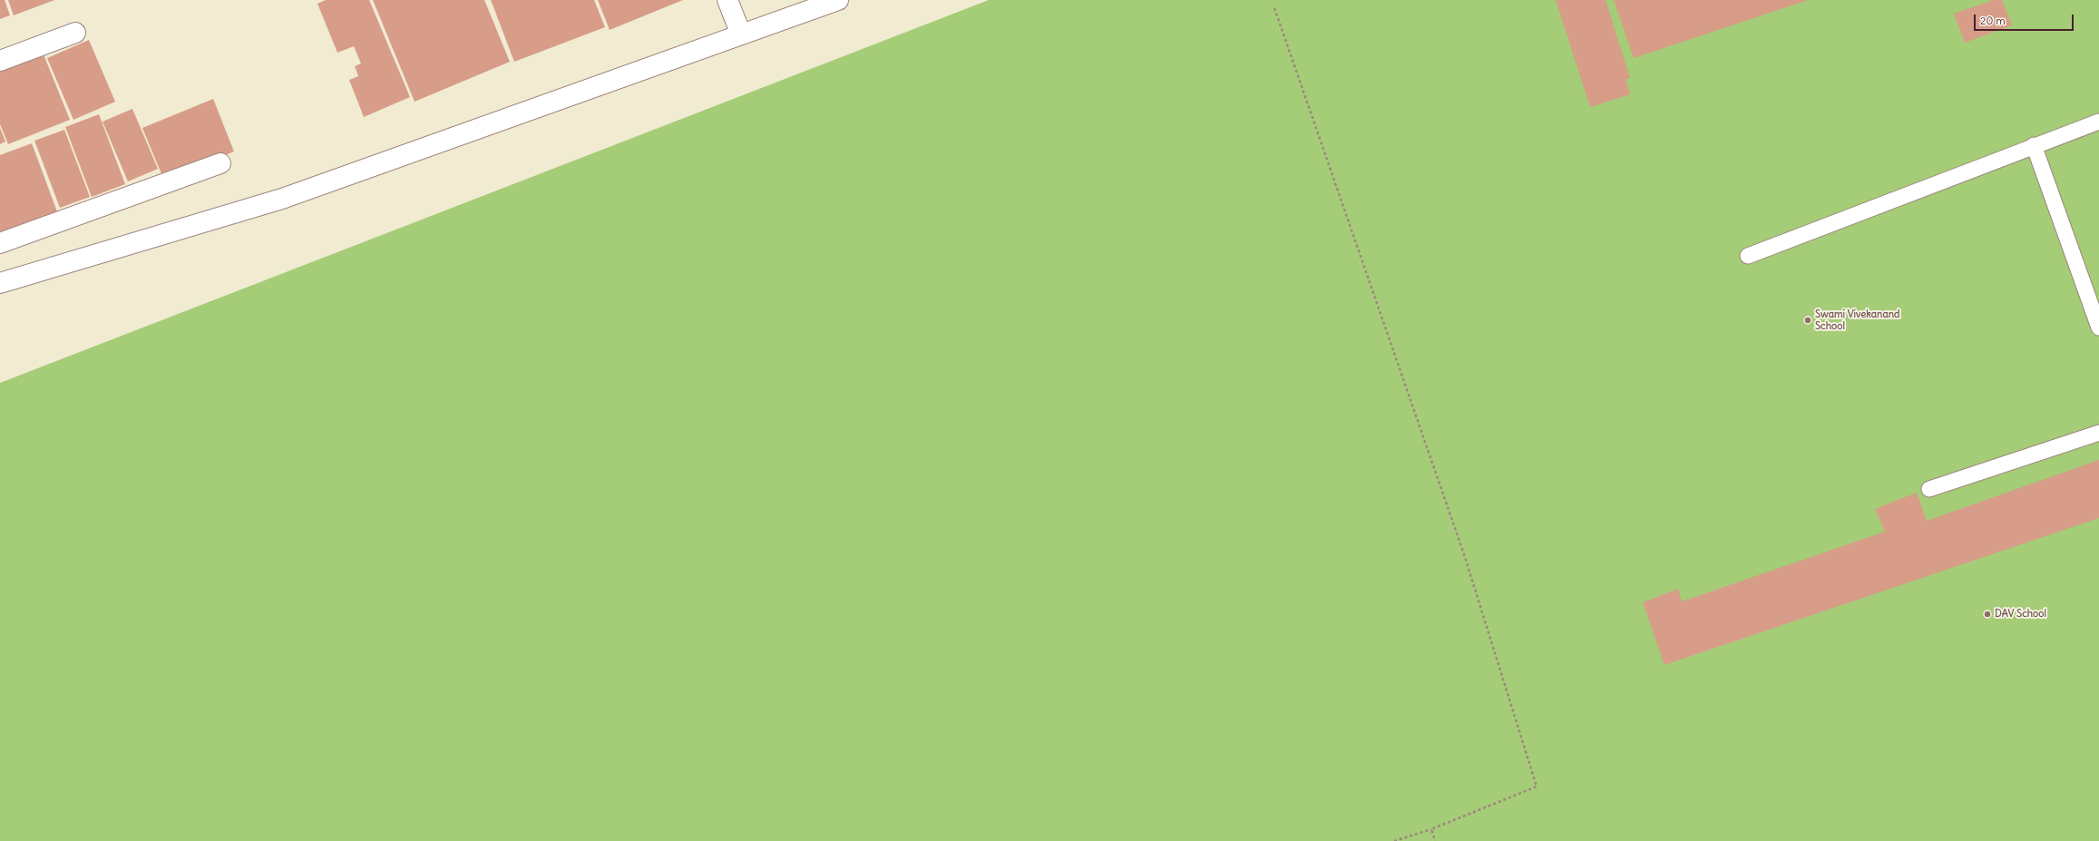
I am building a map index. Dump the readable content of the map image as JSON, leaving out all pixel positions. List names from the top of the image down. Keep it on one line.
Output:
{"places":["Swami Vivekanand School","DAV School"],"scale_bar":"20 m"}
